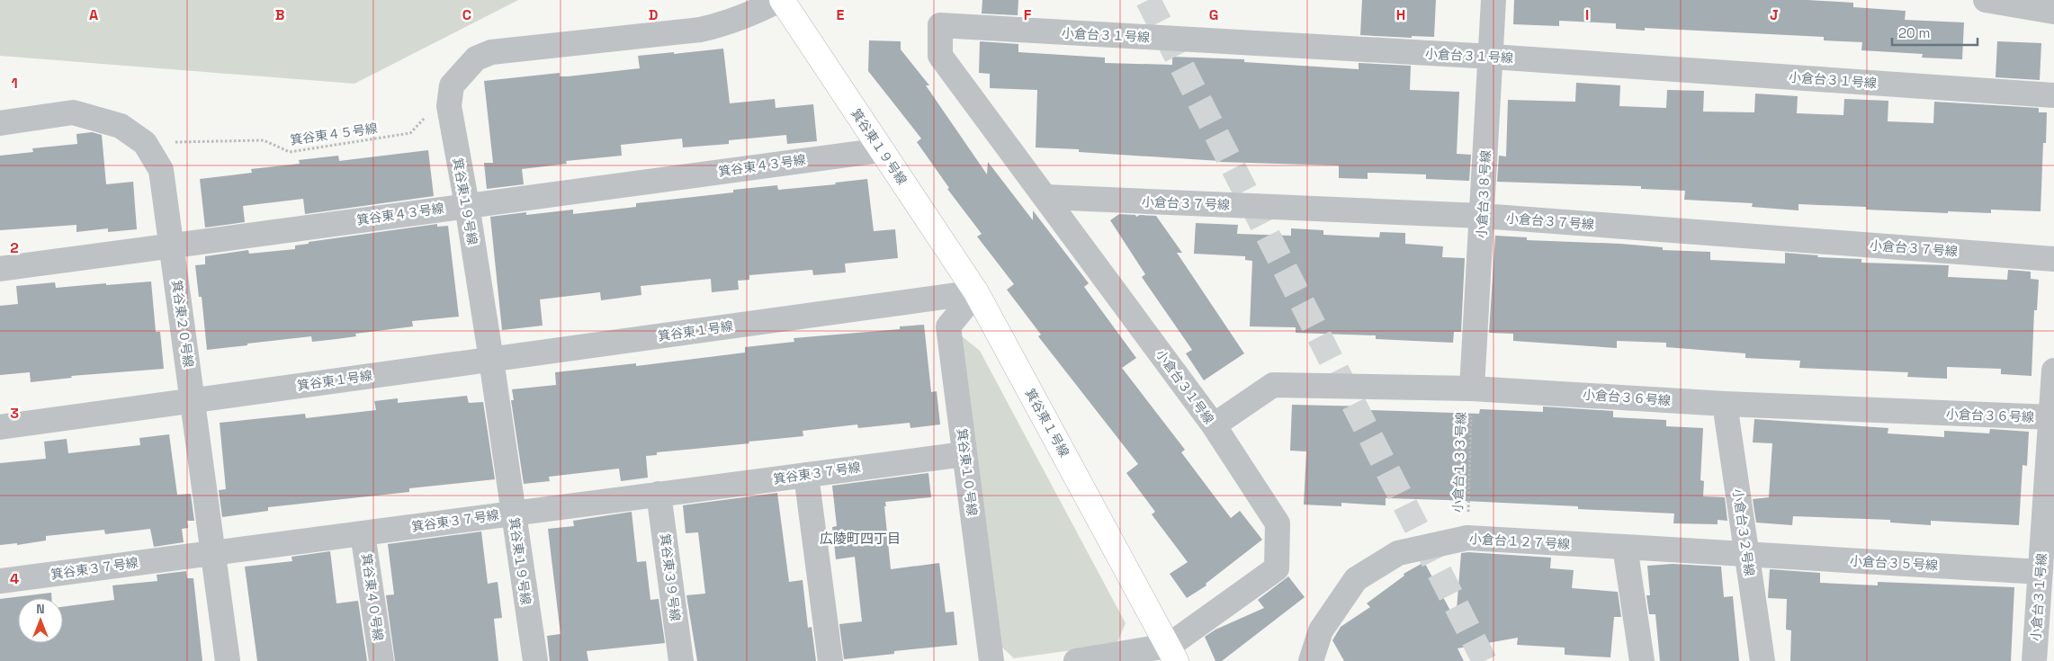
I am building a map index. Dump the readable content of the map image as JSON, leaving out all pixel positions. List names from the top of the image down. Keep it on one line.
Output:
{"streets":{"street":["小倉台３１号線","箕谷東１９号線","箕谷東４３号線","小倉台３８号線","小倉台３７号線","箕谷東２０号線","箕谷東１号線","小倉台３６号線","箕谷東１０号線","箕谷東３７号線","小倉台３２号線","小倉台１２７号線","小倉台３５号線","箕谷東３９号線","箕谷東４０号線"],"path":["箕谷東４５号線","小倉台１３３号線"]},"crossings":[["小倉台３１号線","小倉台３８号線"],["小倉台３１号線","小倉台３７号線"],["小倉台３１号線","箕谷東１号線"],["小倉台３１号線","小倉台３６号線"],["小倉台３１号線","小倉台３５号線"],["箕谷東４５号線","箕谷東２０号線"],["箕谷東１９号線","箕谷東４３号線"],["箕谷東１９号線","箕谷東１号線"],["箕谷東１９号線","箕谷東１０号線"],["箕谷東１９号線","箕谷東３７号線"],["箕谷東４３号線","箕谷東２０号線"],["小倉台３８号線","小倉台３７号線"],["小倉台３８号線","小倉台３６号線"],["小倉台３８号線","小倉台１３３号線"],["箕谷東２０号線","箕谷東１号線"],["箕谷東２０号線","箕谷東３７号線"],["箕谷東１号線","箕谷東１０号線"],["小倉台３６号線","小倉台１３３号線"],["小倉台３６号線","小倉台３２号線"],["小倉台１３３号線","小倉台１２７号線"],["箕谷東１０号線","箕谷東３７号線"],["箕谷東３７号線","箕谷東３９号線"],["箕谷東３７号線","箕谷東４０号線"],["小倉台３２号線","小倉台１２７号線"],["小倉台３２号線","小倉台３５号線"],["小倉台１２７号線","小倉台３５号線"]],"districts":["広陵町四丁目"],"scale_bar":"20 m","north":"top","grid":{"columns":["A","B","C","D","E","F","G","H","I","J"],"rows":["1","2","3","4"]}}
